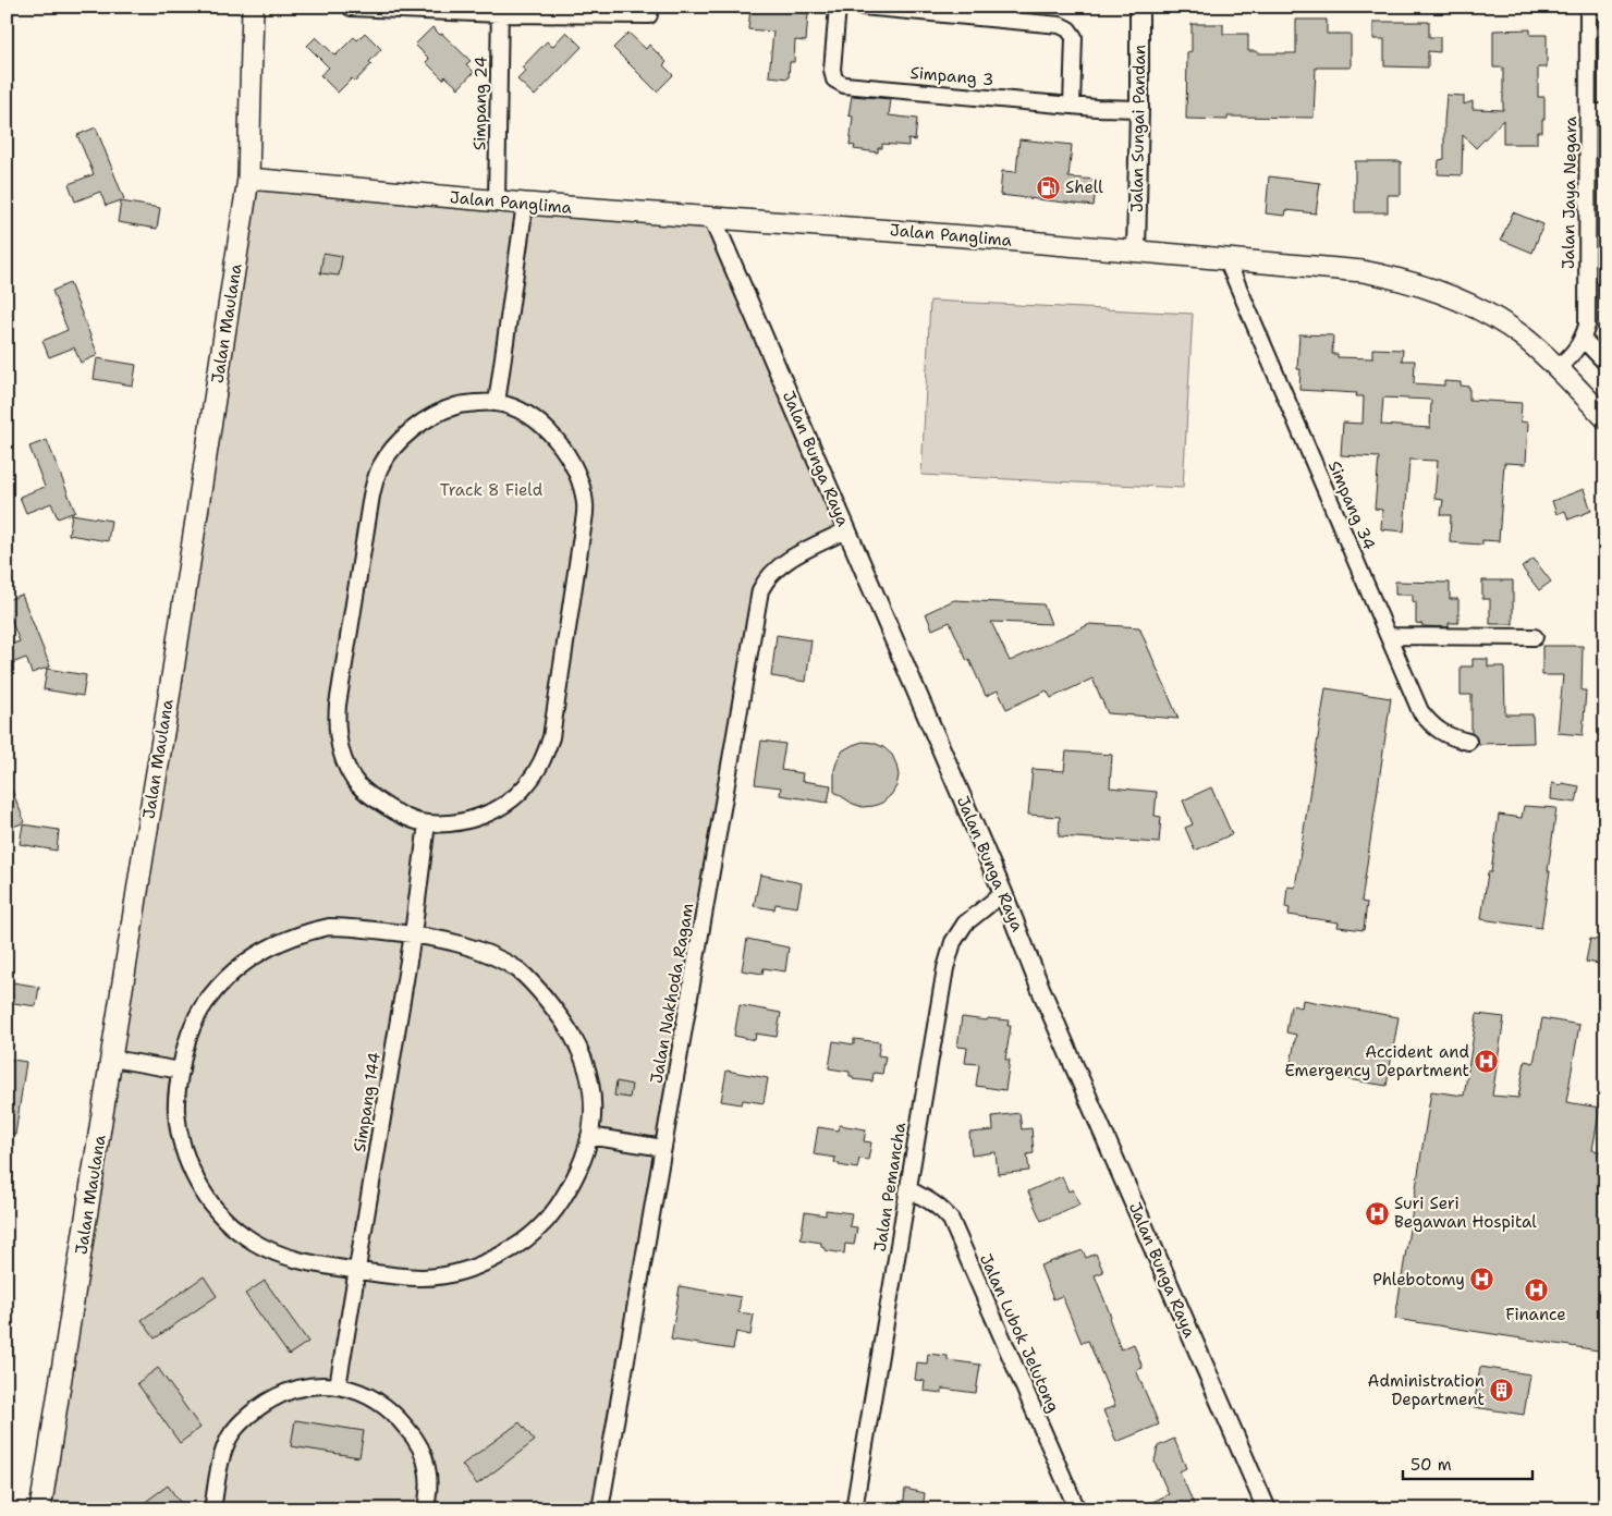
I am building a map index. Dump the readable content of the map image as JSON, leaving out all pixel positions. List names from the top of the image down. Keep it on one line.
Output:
{"streets":{"main road":["Jalan Panglima","Jalan Maulana"],"street":["Simpang 3","Simpang 24","Jalan Sungai Pandan","Jalan Jaya Negara","Jalan Bunga Raya","Simpang 34","Jalan Nakhoda Ragam","Simpang 144","Jalan Pemancha","Jalan Lubok Jelutong"]},"crossings":[["Simpang 3","Jalan Sungai Pandan"],["Simpang 24","Jalan Panglima"],["Jalan Sungai Pandan","Jalan Panglima"],["Jalan Jaya Negara","Jalan Panglima"],["Jalan Panglima","Jalan Maulana"],["Jalan Panglima","Jalan Bunga Raya"],["Jalan Panglima","Simpang 34"],["Jalan Bunga Raya","Jalan Nakhoda Ragam"],["Jalan Bunga Raya","Jalan Pemancha"],["Jalan Pemancha","Jalan Lubok Jelutong"]],"parks":["Track 8 Field"],"places":{"fuel station":["Shell"],"hospital":["Accident and Emergency Department","Suri Seri Begawan Hospital","Phlebotomy","Finance"],"building":["Administration Department"]},"scale_bar":"50 m"}
